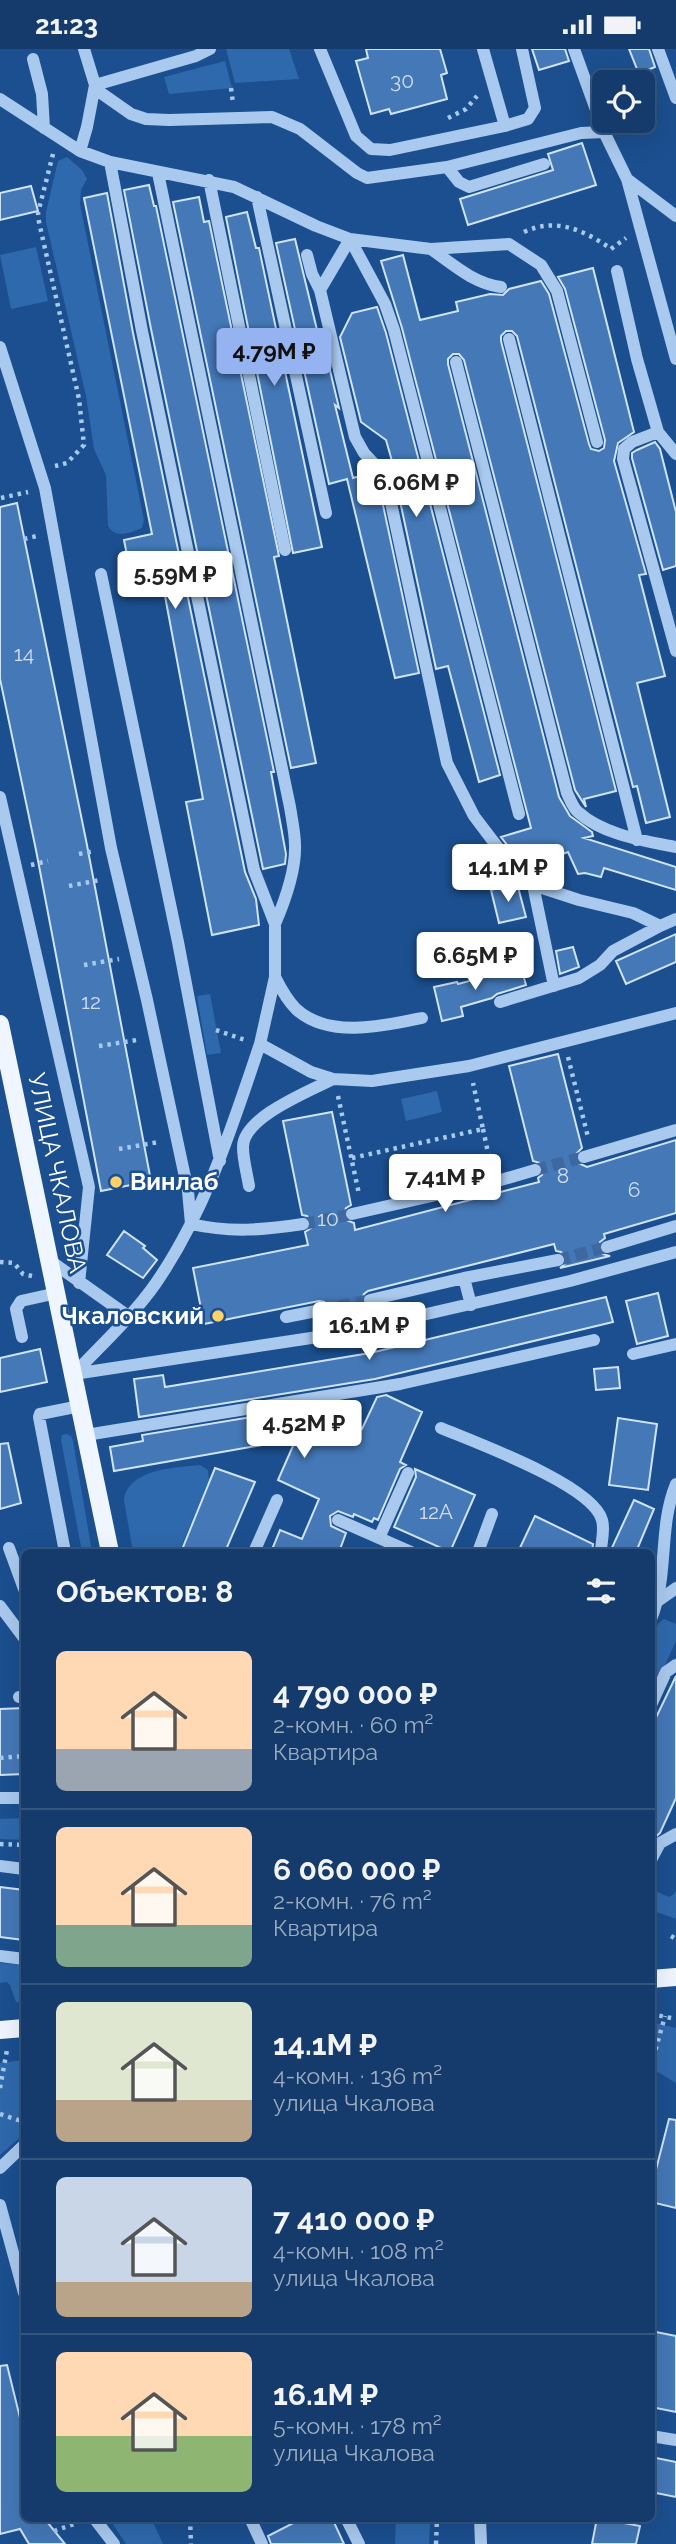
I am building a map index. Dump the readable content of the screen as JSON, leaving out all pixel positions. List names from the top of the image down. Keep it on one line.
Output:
{"streets":{"main road":["УЛИЦА ЧКАЛОВА"]},"places":["Винлаб","Чкаловский"],"house_numbers":["30","14","12","8","6","10","12А"],"page":{"status":"21:23","price":["4.79M ₽","6.06M ₽","5.59M ₽","14.1M ₽","6.65M ₽","7.41M ₽","16.1M ₽","4.52M ₽"],"heading":"Объектов: 8","list":[{"name":"4 790 000 ₽","note":"2-комн. · 60 m² · Квартира"},{"name":"6 060 000 ₽","note":"2-комн. · 76 m² · Квартира"},{"name":"14.1M ₽","note":"4-комн. · 136 m² · улица Чкалова"},{"name":"7 410 000 ₽","note":"4-комн. · 108 m² · улица Чкалова"},{"name":"16.1M ₽","note":"5-комн. · 178 m² · улица Чкалова"}]}}
